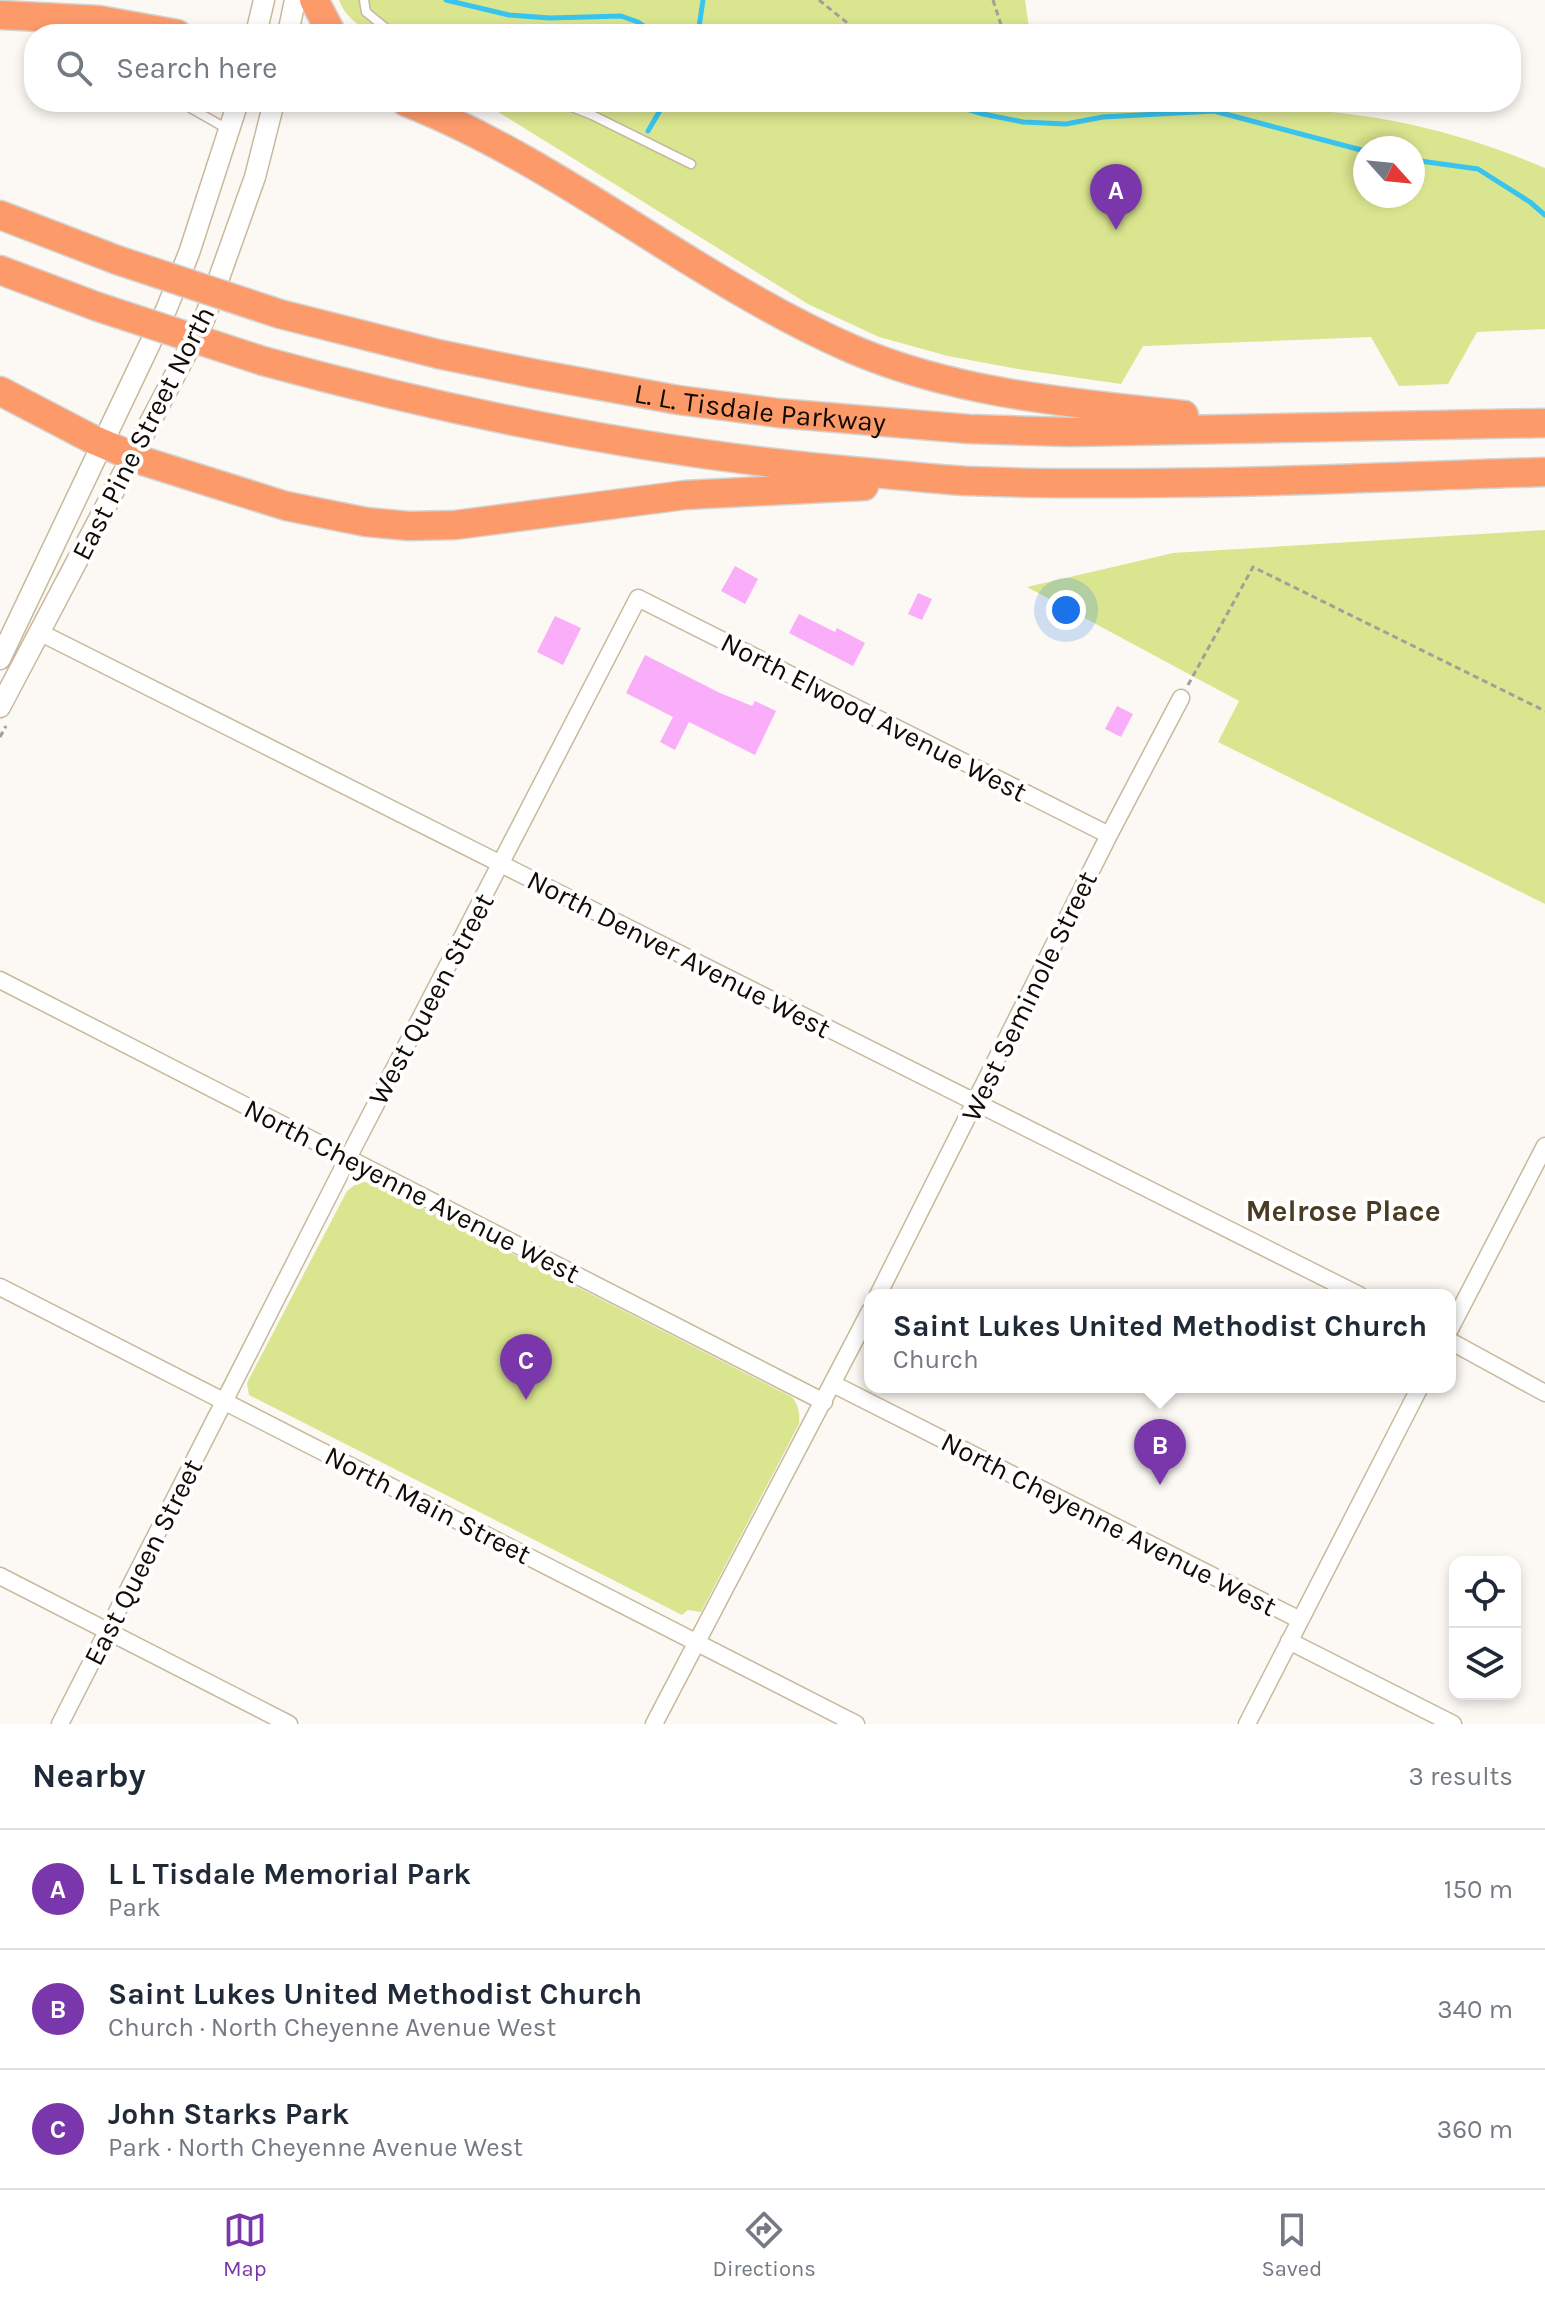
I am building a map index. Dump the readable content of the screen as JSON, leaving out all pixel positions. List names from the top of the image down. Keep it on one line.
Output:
{"streets":{"highway":["L. L. Tisdale Parkway"],"street":["East Pine Street North","North Elwood Avenue West","North Denver Avenue West","West Seminole Street","West Queen Street","North Cheyenne Avenue West","North Main Street","East Queen Street"]},"crossings":[["East Pine Street North","North Denver Avenue West"],["North Elwood Avenue West","West Seminole Street"],["North Elwood Avenue West","West Queen Street"],["North Denver Avenue West","West Seminole Street"],["North Denver Avenue West","West Queen Street"],["West Queen Street","North Cheyenne Avenue West"],["West Queen Street","North Main Street"],["West Queen Street","East Queen Street"],["North Main Street","East Queen Street"]],"districts":["Melrose Place"],"north":"bottom right","page":{"search":"Search here","pins":["A","C","B"],"popup":["Saint Lukes United Methodist Church","Church"],"heading":["Nearby","3 results"],"list":[{"mark":"A","name":"L L Tisdale Memorial Park","note":"Park","value":"150 m"},{"mark":"B","name":"Saint Lukes United Methodist Church","note":"Church · North Cheyenne Avenue West","value":"340 m"},{"mark":"C","name":"John Starks Park","note":"Park · North Cheyenne Avenue West","value":"360 m"}],"nav":["Map","Directions","Saved"]}}
